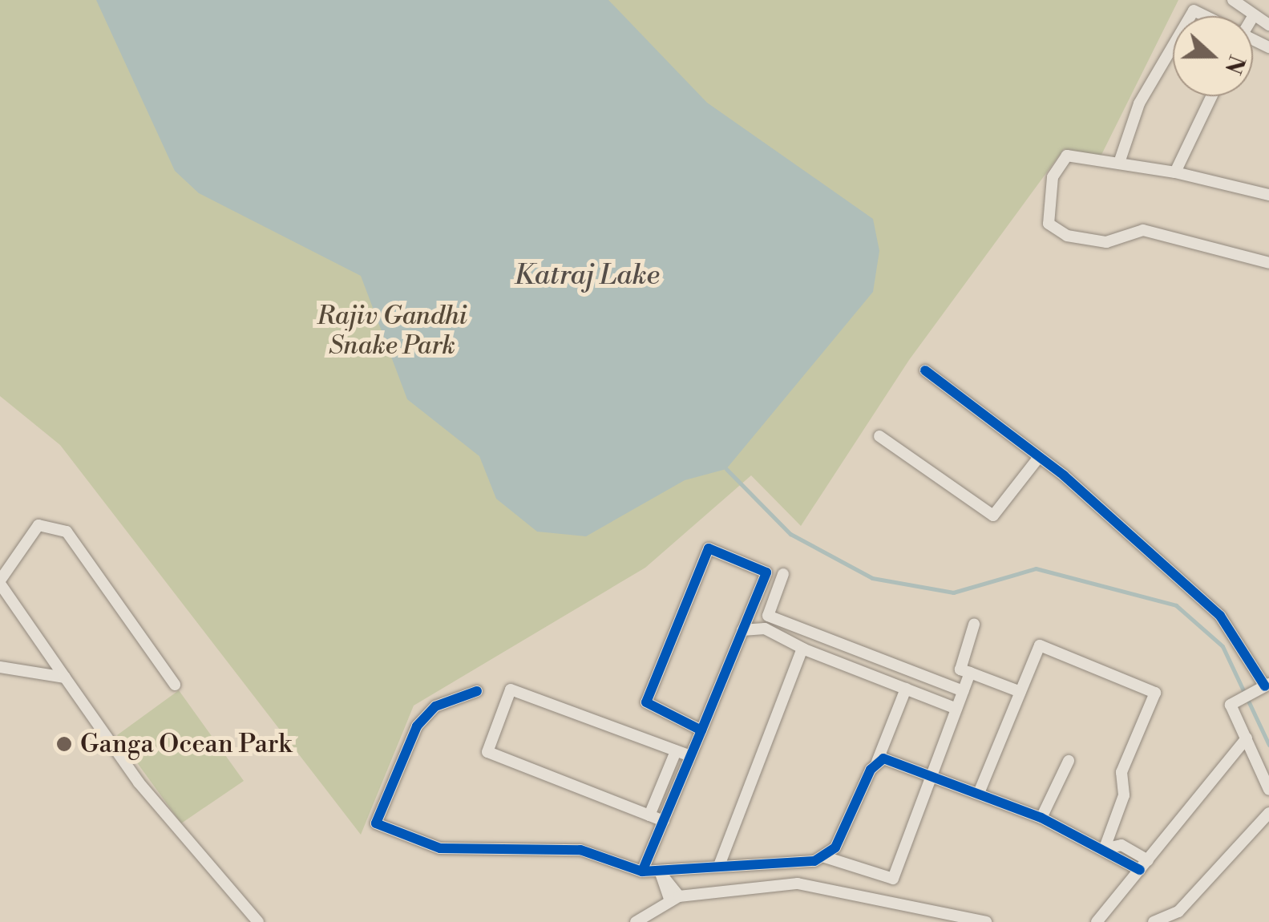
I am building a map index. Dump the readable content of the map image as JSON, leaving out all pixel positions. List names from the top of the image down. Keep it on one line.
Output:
{"water":["Katraj Lake"],"parks":["Rajiv Gandhi Snake Park"],"places":["Ganga Ocean Park"],"north":"right"}
